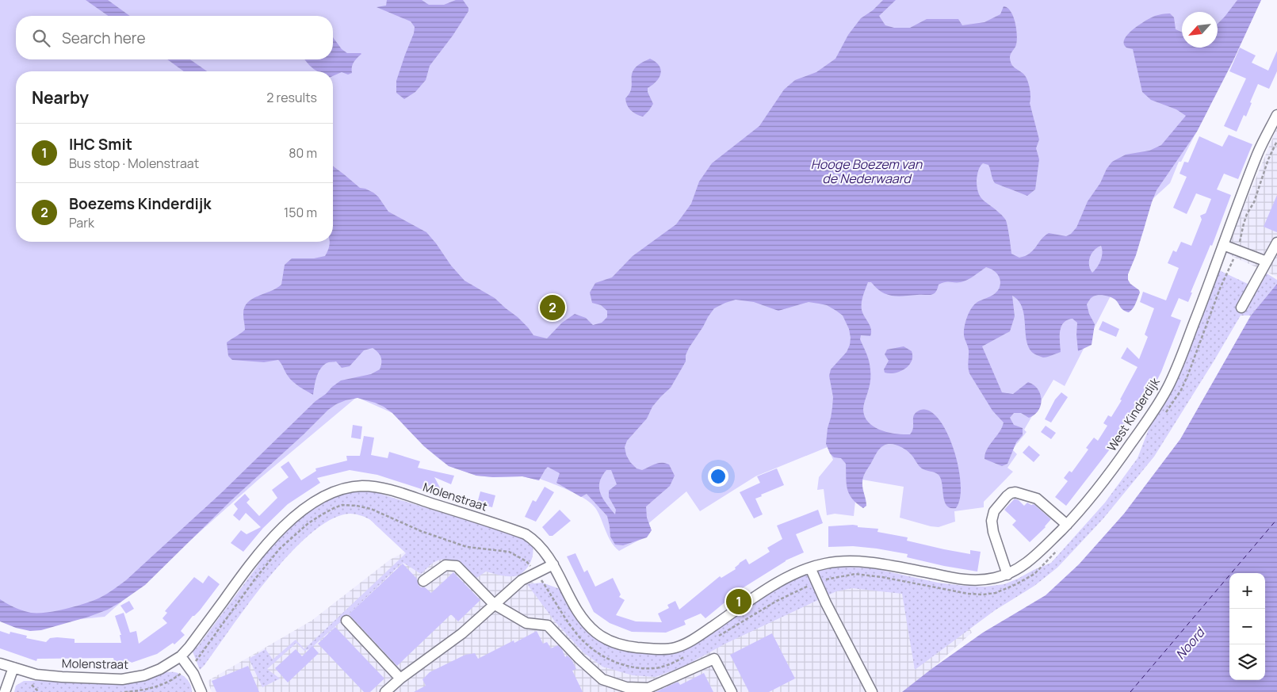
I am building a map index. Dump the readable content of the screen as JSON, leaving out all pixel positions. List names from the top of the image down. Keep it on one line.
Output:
{"streets":{"street":["West Kinderdijk","Molenstraat"]},"crossings":[["West Kinderdijk","Molenstraat"]],"water":["Hooge Boezem van de Nederwaard","Noord"],"north":"bottom left","page":{"search":"Search here","heading":["Nearby","2 results"],"list":[{"mark":"1","name":"IHC Smit","note":"Bus stop · Molenstraat","value":"80 m"},{"mark":"2","name":"Boezems Kinderdijk","note":"Park","value":"150 m"}],"pins":["2","1"],"map_buttons":["+","−"]}}
